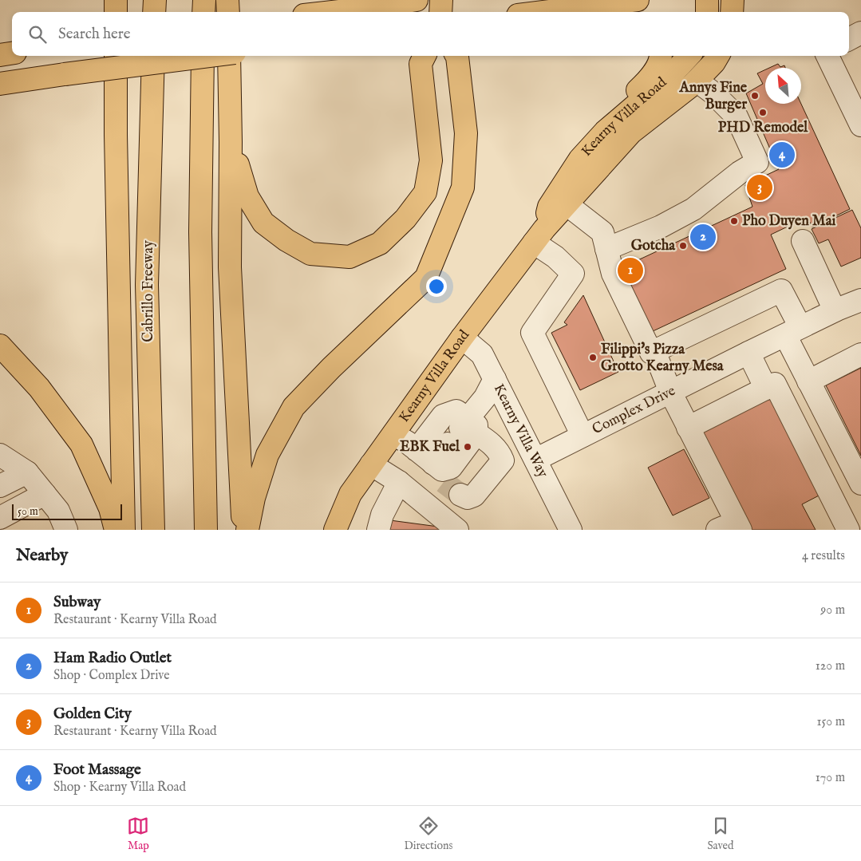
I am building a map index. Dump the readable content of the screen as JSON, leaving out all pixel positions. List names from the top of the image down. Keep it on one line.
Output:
{"streets":{"main road":["Kearny Villa Road","Cabrillo Freeway"],"street":["Complex Drive","Kearny Villa Way"]},"crossings":[["Kearny Villa Road","Kearny Villa Way"],["Complex Drive","Kearny Villa Way"]],"places":["Annys Fine Burger","PHD Remodel","Pho Duyen Mai","Gotcha","Filippi's Pizza Grotto Kearny Mesa","EBK Fuel"],"scale_bar":"50 m","north":"top left","page":{"search":"Search here","pins":["4","3","2","1"],"scale":"50 m","heading":["Nearby","4 results"],"list":[{"mark":"1","name":"Subway","note":"Restaurant · Kearny Villa Road","value":"90 m"},{"mark":"2","name":"Ham Radio Outlet","note":"Shop · Complex Drive","value":"120 m"},{"mark":"3","name":"Golden City","note":"Restaurant · Kearny Villa Road","value":"150 m"},{"mark":"4","name":"Foot Massage","note":"Shop · Kearny Villa Road","value":"170 m"}],"nav":["Map","Directions","Saved"]}}
